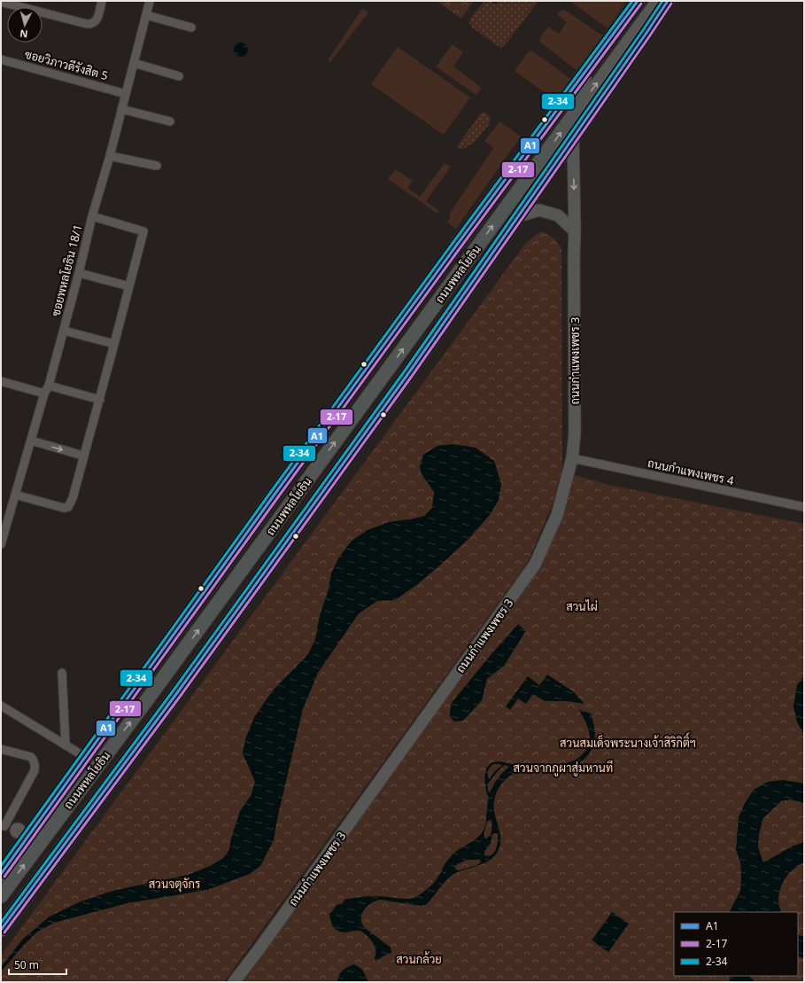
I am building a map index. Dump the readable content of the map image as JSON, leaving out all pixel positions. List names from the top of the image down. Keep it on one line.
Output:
{"streets":{"main road":["ถนนพหลโยธิน"],"street":["ซอยวิภาวดีรังสิต 5","ซอยพหลโยธิน 18/1","ถนนกำแพงเพชร 3","ถนนกำแพงเพชร 4"]},"crossings":[["ซอยวิภาวดีรังสิต 5","ซอยพหลโยธิน 18/1"],["ถนนกำแพงเพชร 3","ถนนกำแพงเพชร 4"]],"parks":["สวนไผ่","สวนสมเด็จพระนางเจ้าสิริกิติ์ฯ","สวนจากภูผาสู่มหานที","สวนจตุจักร","สวนกล้วย"],"lines":["transit line A1","transit line 2-34","transit line 2-17"],"legend":["A1","2-17","2-34"],"scale_bar":"50 m","north":"bottom"}
